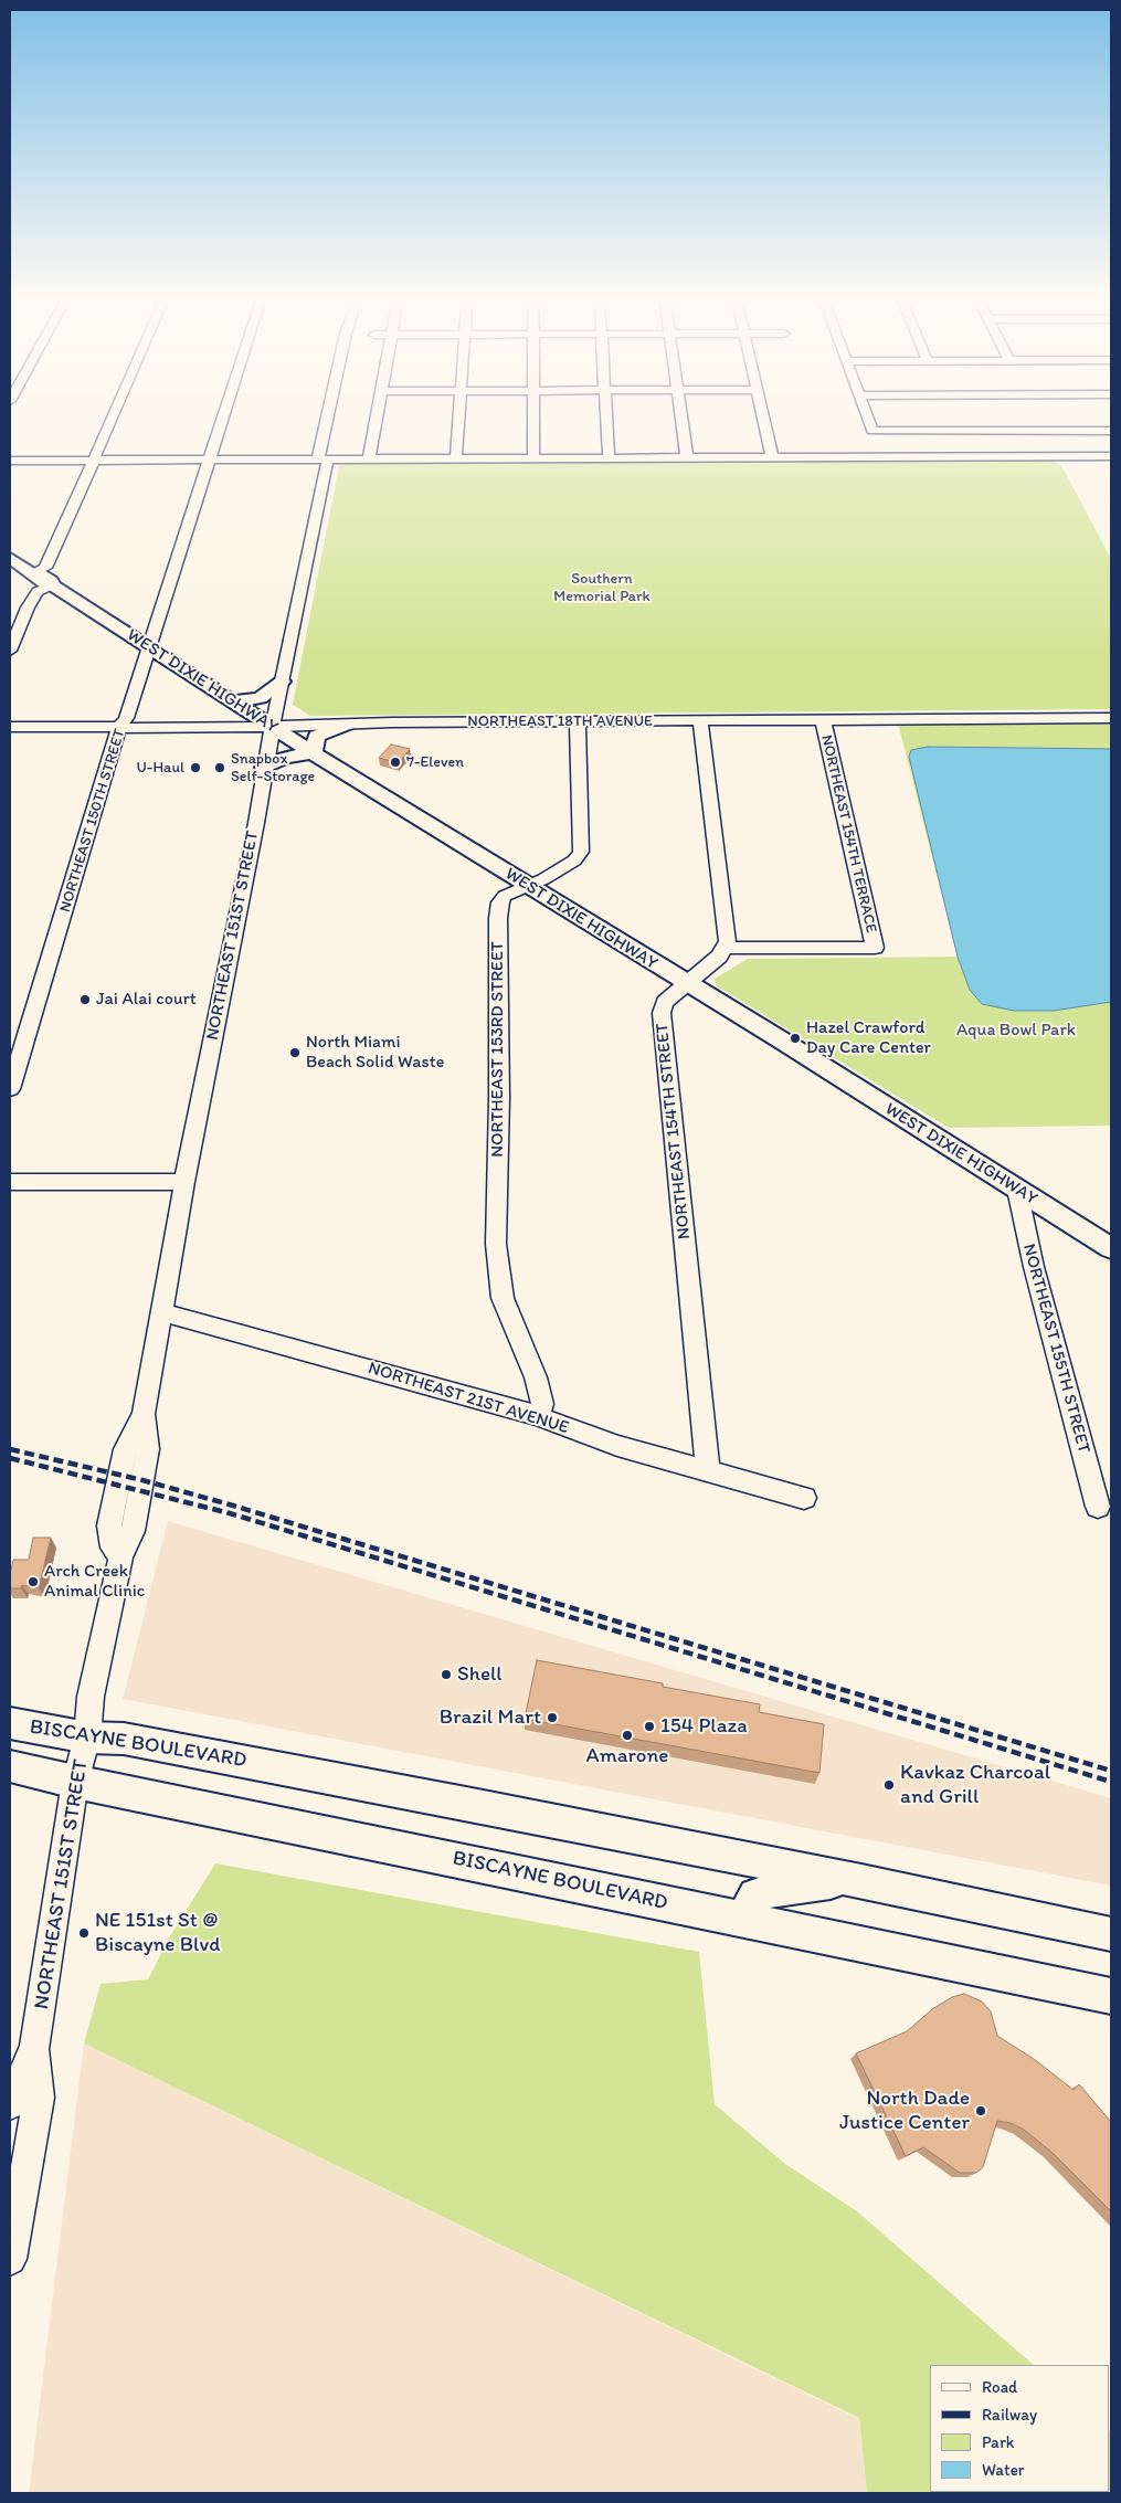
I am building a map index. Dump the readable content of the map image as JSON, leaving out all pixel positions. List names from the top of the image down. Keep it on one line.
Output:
{"streets":{"main road":["WEST DIXIE HIGHWAY","BISCAYNE BOULEVARD"],"street":["NORTHEAST 18TH AVENUE","NORTHEAST 150TH STREET","NORTHEAST 154TH TERRACE","NORTHEAST 151ST STREET","NORTHEAST 153RD STREET","NORTHEAST 154TH STREET","NORTHEAST 155TH STREET","NORTHEAST 21ST AVENUE"]},"crossings":[["WEST DIXIE HIGHWAY","NORTHEAST 18TH AVENUE"],["WEST DIXIE HIGHWAY","NORTHEAST 150TH STREET"],["WEST DIXIE HIGHWAY","NORTHEAST 151ST STREET"],["WEST DIXIE HIGHWAY","NORTHEAST 153RD STREET"],["WEST DIXIE HIGHWAY","NORTHEAST 154TH STREET"],["WEST DIXIE HIGHWAY","NORTHEAST 155TH STREET"],["NORTHEAST 18TH AVENUE","NORTHEAST 150TH STREET"],["NORTHEAST 18TH AVENUE","NORTHEAST 154TH TERRACE"],["NORTHEAST 18TH AVENUE","NORTHEAST 151ST STREET"],["NORTHEAST 18TH AVENUE","NORTHEAST 153RD STREET"],["NORTHEAST 154TH TERRACE","NORTHEAST 154TH STREET"],["NORTHEAST 151ST STREET","NORTHEAST 21ST AVENUE"],["NORTHEAST 151ST STREET","BISCAYNE BOULEVARD"],["NORTHEAST 153RD STREET","NORTHEAST 21ST AVENUE"],["NORTHEAST 154TH STREET","NORTHEAST 21ST AVENUE"]],"parks":["Southern Memorial Park","Aqua Bowl Park"],"places":["7-Eleven","U-Haul","Snapbox Self-Storage","Jai Alai court","Hazel Crawford Day Care Center","North Miami Beach Solid Waste","Arch Creek Animal Clinic","Shell","Brazil Mart","154 Plaza","Amarone","Kavkaz Charcoal and Grill","NE 151st St @ Biscayne Blvd","North Dade Justice Center"],"legend":["Road","Railway","Park","Water"]}
